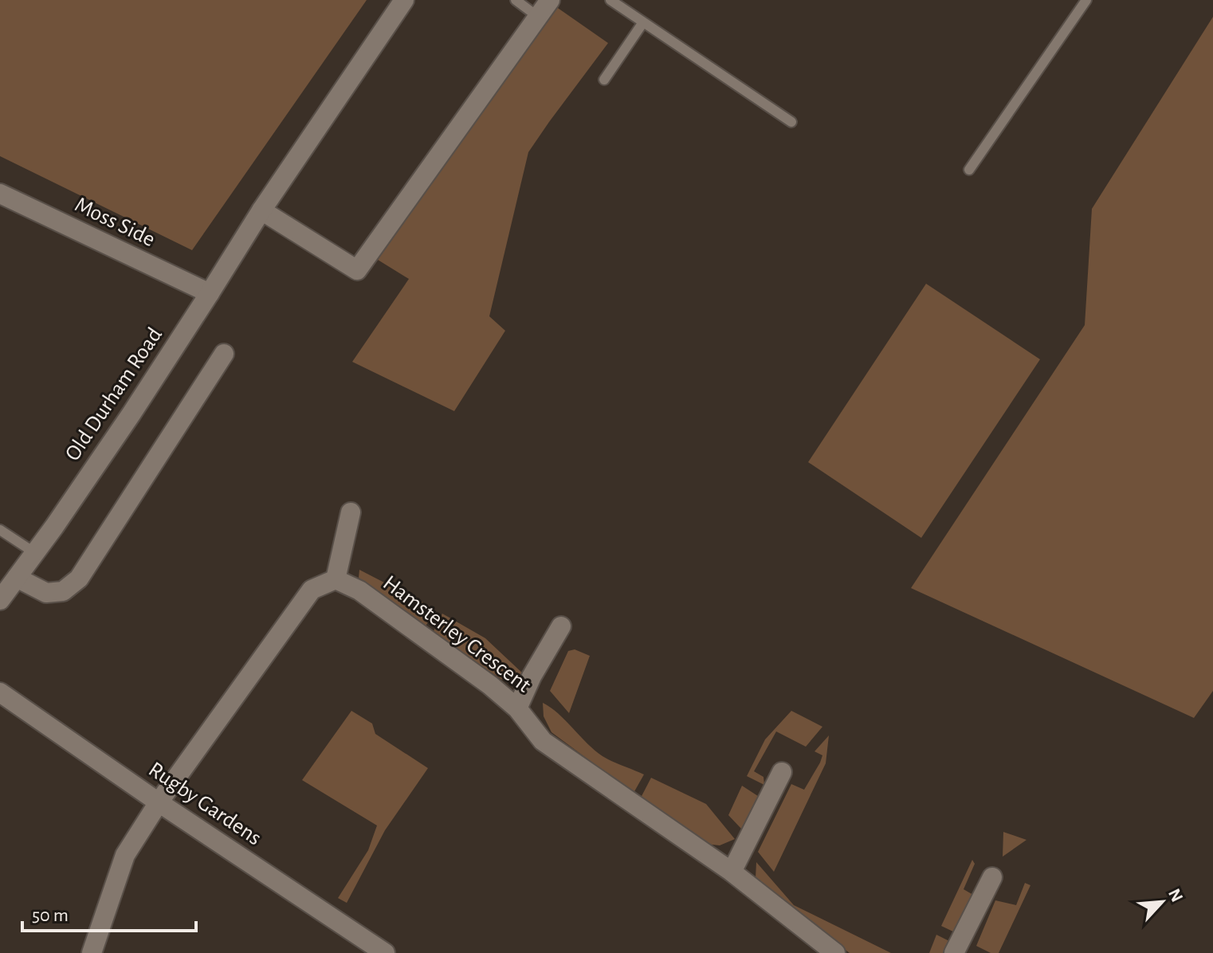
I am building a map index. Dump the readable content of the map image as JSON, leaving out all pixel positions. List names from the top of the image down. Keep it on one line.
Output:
{"streets":{"street":["Moss Side","Old Durham Road","Hamsterley Crescent","Rugby Gardens"]},"crossings":[["Moss Side","Old Durham Road"]],"scale_bar":"50 m","north":"top right"}
